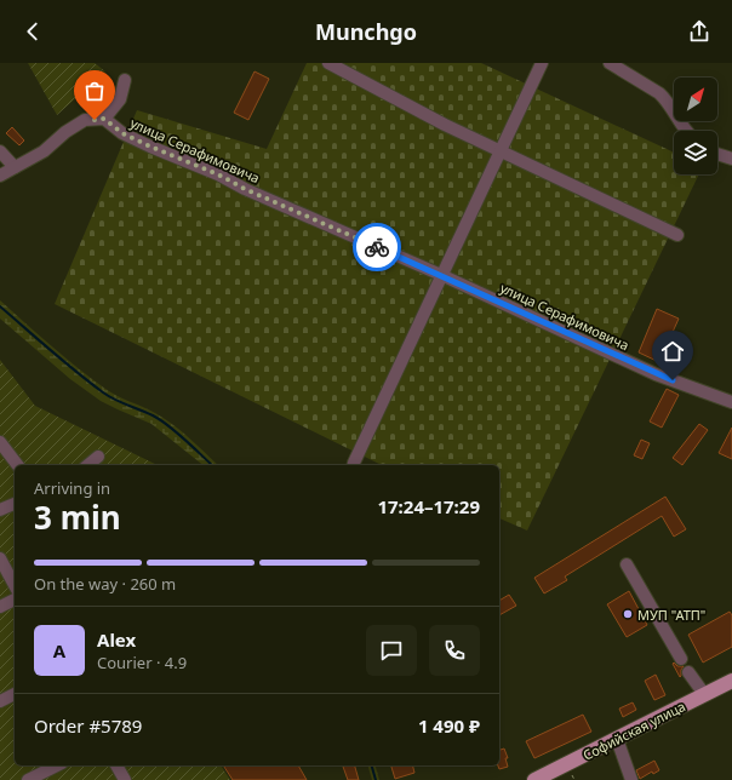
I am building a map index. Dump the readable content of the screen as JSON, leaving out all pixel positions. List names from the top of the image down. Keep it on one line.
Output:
{"streets":{"main road":["Софийская улица"],"street":["улица Серафимовича"]},"places":["МУП \"АТП\""],"north":"top right","page":{"header":"Munchgo","heading":["3 min","Arriving in","17:24–17:29"],"panel":["Alex","Courier · 4.9","Order #5789","1 490 ₽"],"bar":"On the way · 260 m","round":"A"}}
